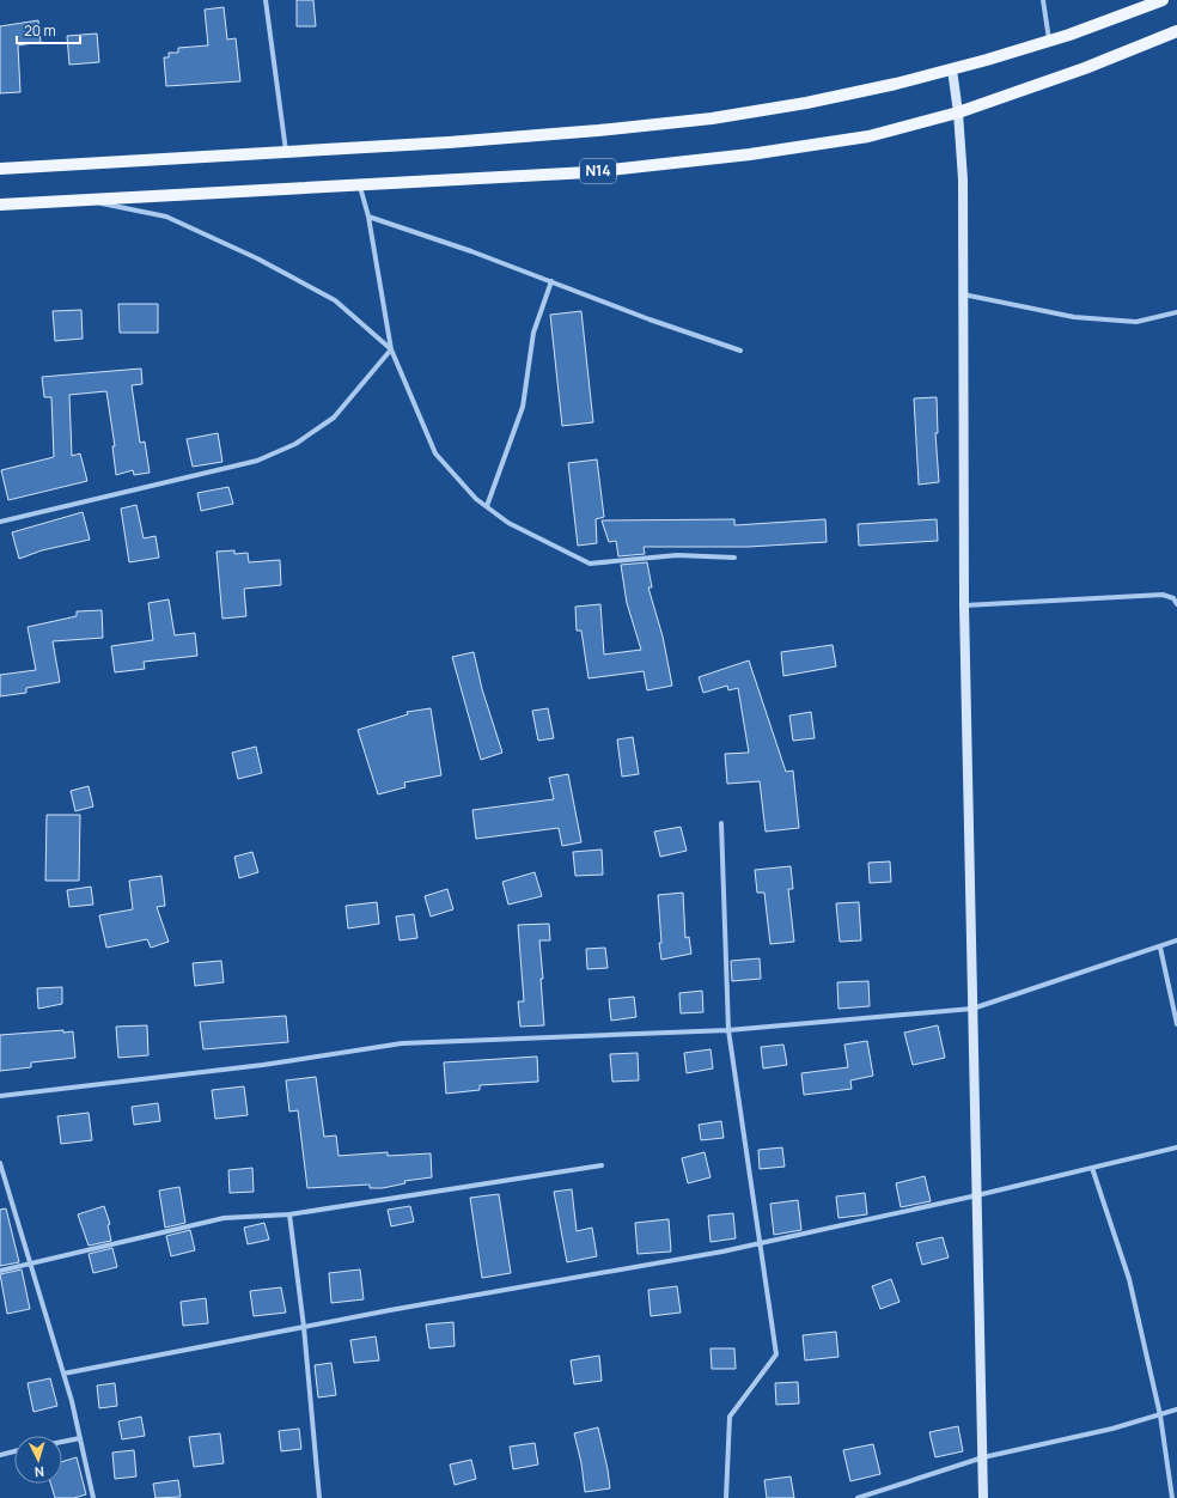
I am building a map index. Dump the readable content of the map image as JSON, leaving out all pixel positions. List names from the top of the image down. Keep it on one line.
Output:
{"streets":{"main road":["N14"]},"scale_bar":"20 m","north":"bottom"}
